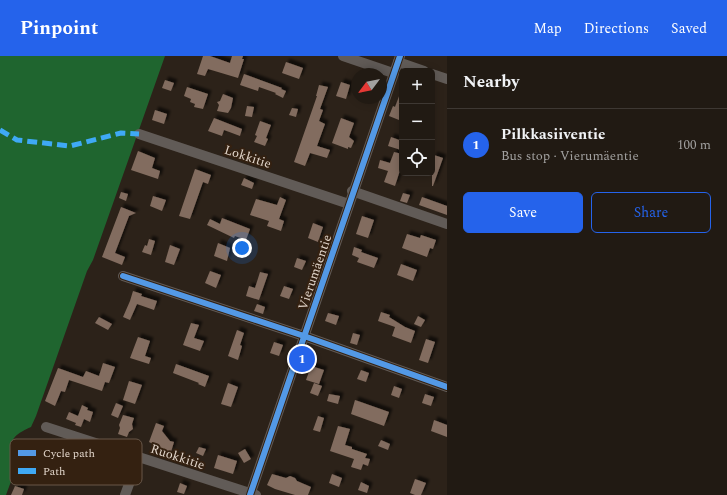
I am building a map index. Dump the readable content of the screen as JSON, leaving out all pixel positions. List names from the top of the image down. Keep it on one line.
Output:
{"streets":{"street":["Lokkitie","Vierumäentie","Ruokkitie"]},"crossings":[["Lokkitie","Vierumäentie"],["Vierumäentie","Ruokkitie"]],"legend":["Cycle path","Path"],"north":"bottom left","page":{"header":"Pinpoint","nav":["Map","Directions","Saved"],"heading":"Nearby","map_buttons":["+","−"],"list":[{"mark":"1","name":"Pilkkasiiventie","note":"Bus stop · Vierumäentie","value":"100 m"}],"buttons":["Save","Share"],"pins":"1"}}
